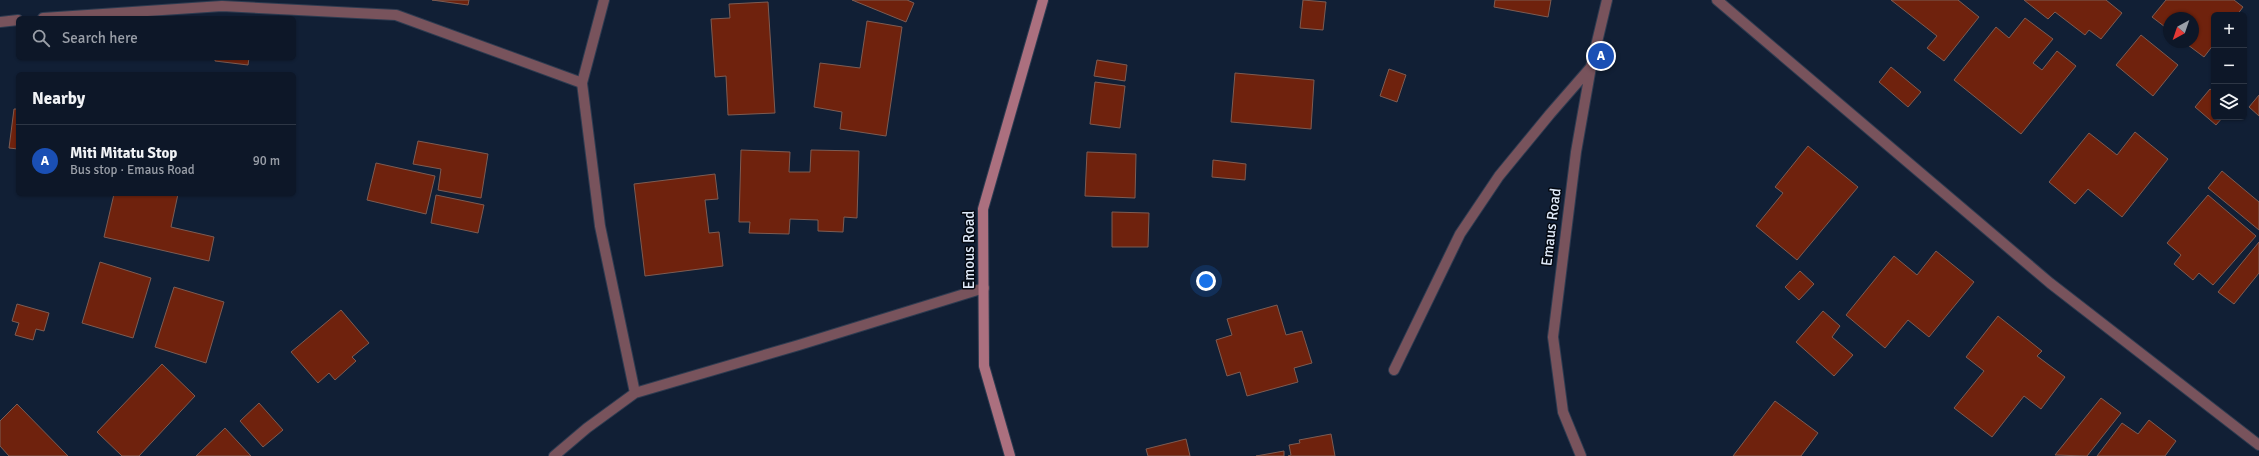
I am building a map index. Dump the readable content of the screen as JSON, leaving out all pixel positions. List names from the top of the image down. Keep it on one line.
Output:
{"streets":{"street":["Emaus Road","Emous Road"]},"north":"bottom left","page":{"map_buttons":["+","−"],"search":"Search here","pins":"A","heading":"Nearby","list":[{"mark":"A","name":"Miti Mitatu Stop","note":"Bus stop · Emaus Road","value":"90 m"}]}}
